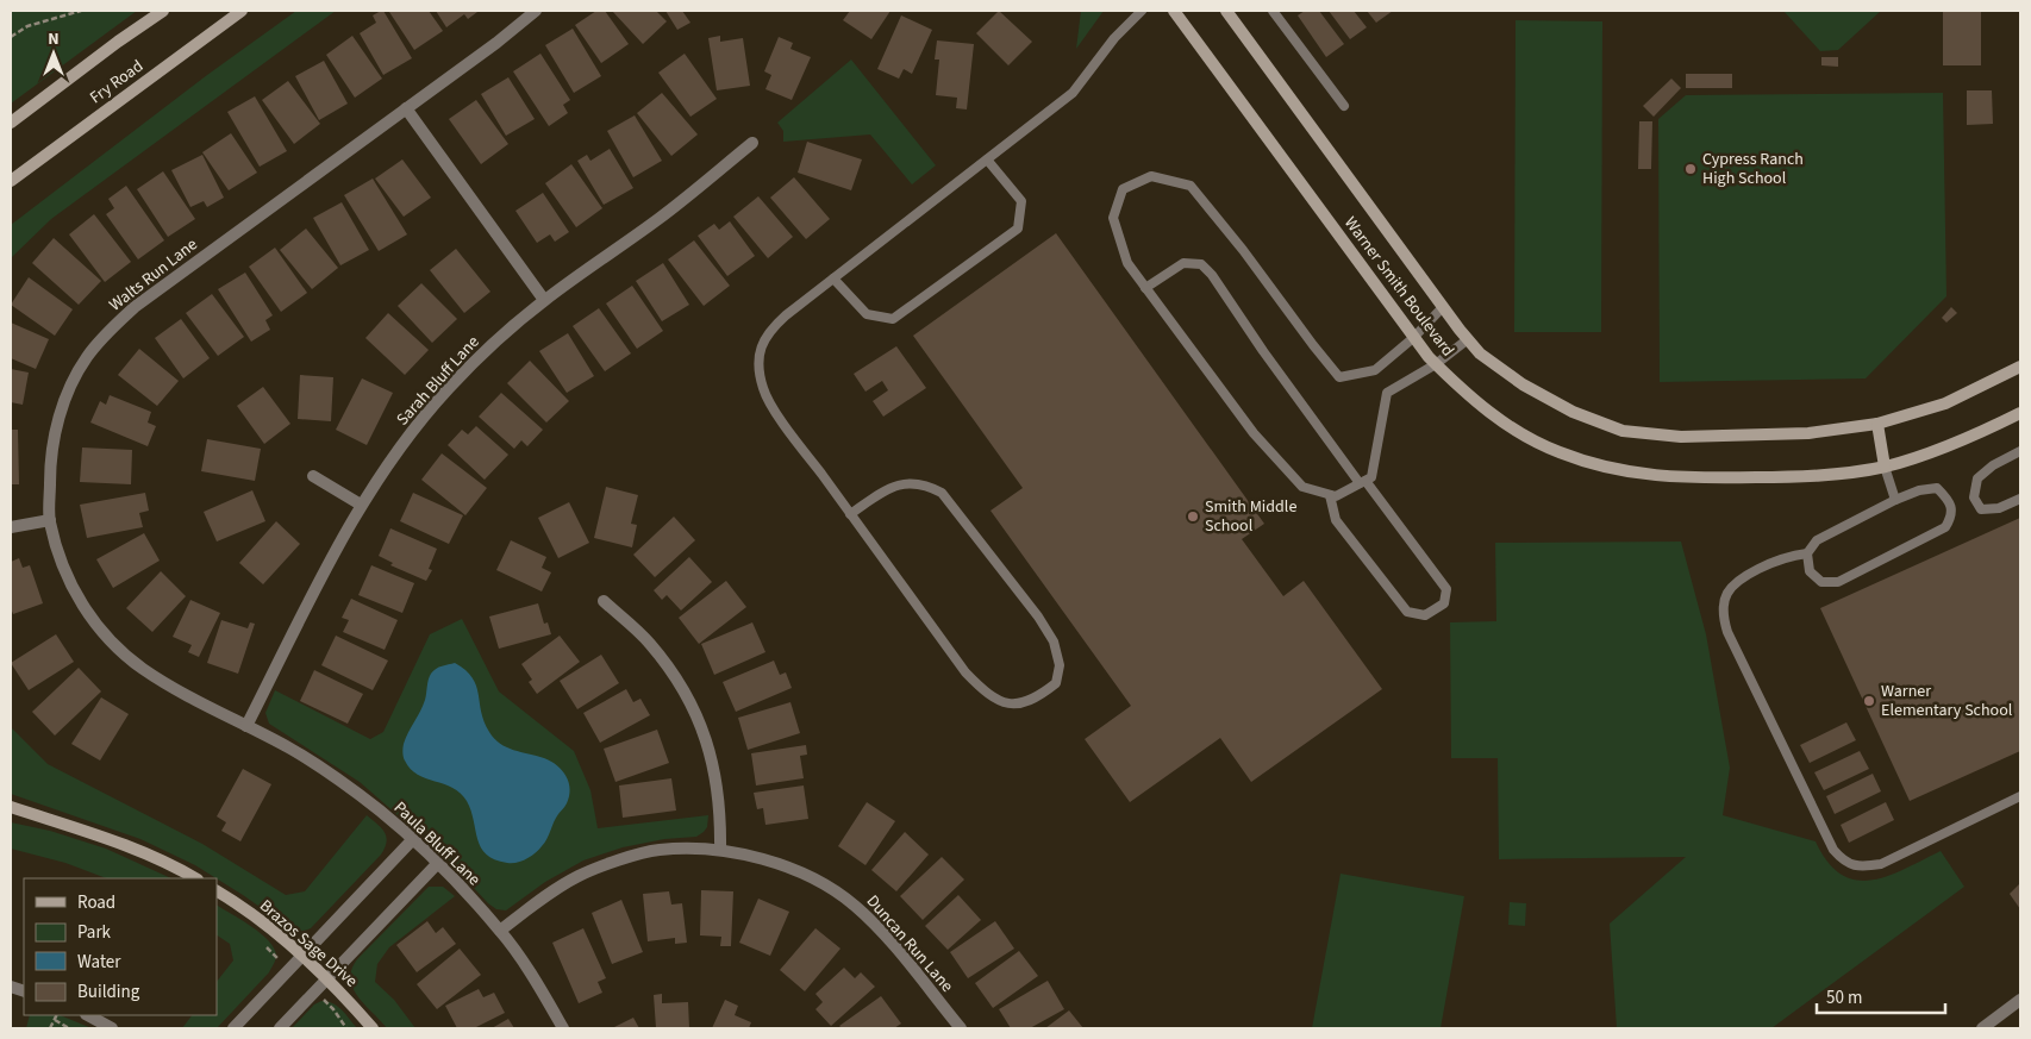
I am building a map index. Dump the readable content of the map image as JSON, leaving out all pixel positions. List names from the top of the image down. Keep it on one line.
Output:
{"streets":{"street":["Fry Road","Walts Run Lane","Warner Smith Boulevard","Sarah Bluff Lane","Paula Bluff Lane","Brazos Sage Drive","Duncan Run Lane"]},"crossings":[["Walts Run Lane","Sarah Bluff Lane"],["Walts Run Lane","Paula Bluff Lane"],["Sarah Bluff Lane","Paula Bluff Lane"],["Paula Bluff Lane","Duncan Run Lane"]],"places":["Cypress Ranch High School","Smith Middle School","Warner Elementary School"],"legend":["Road","Park","Water","Building"],"scale_bar":"50 m","north":"top"}
